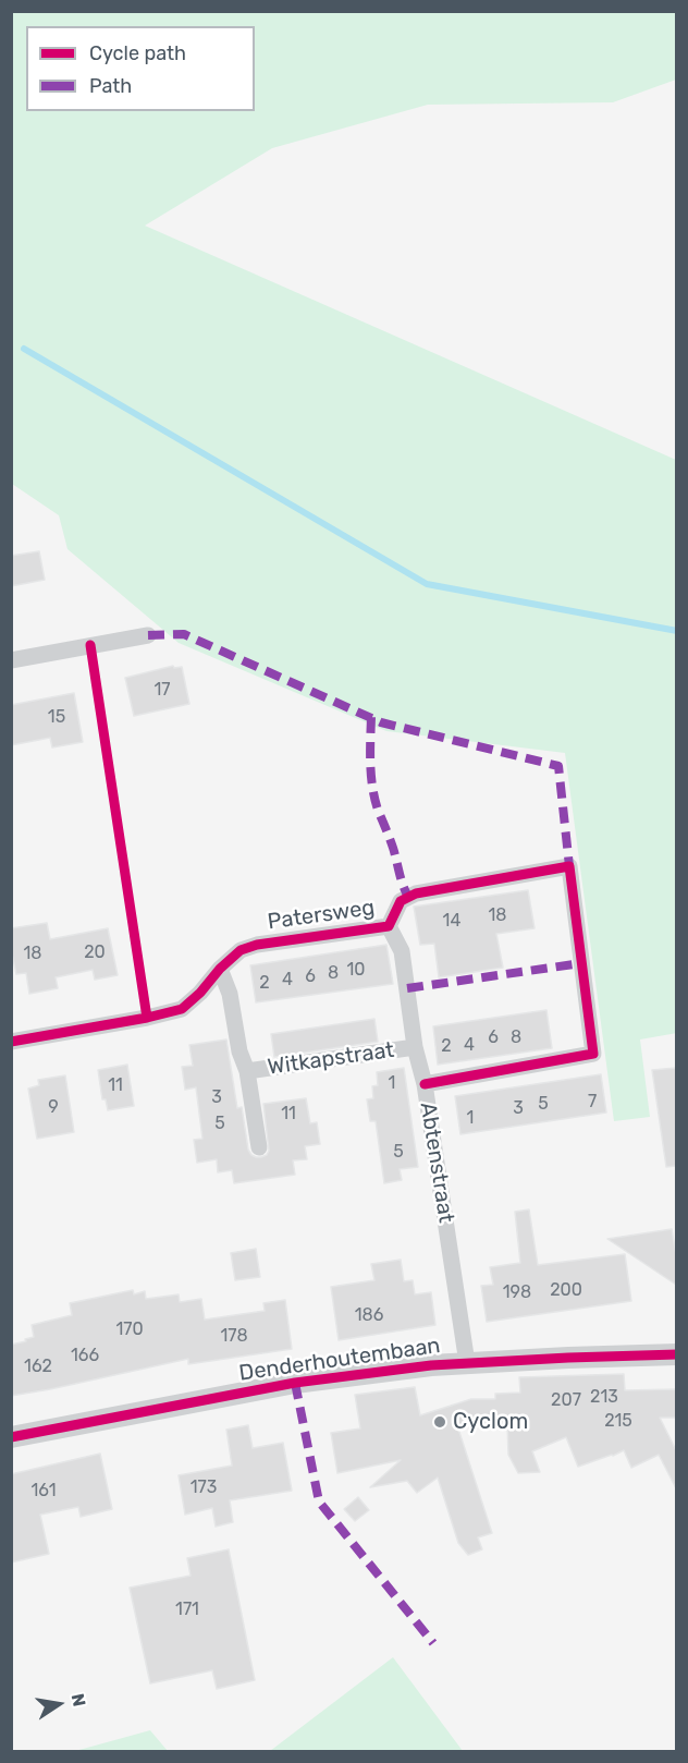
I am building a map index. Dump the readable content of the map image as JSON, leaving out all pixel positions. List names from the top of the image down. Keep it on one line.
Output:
{"streets":{"street":["Patersweg","Witkapstraat","Abtenstraat","Denderhoutembaan"]},"crossings":[["Patersweg","Witkapstraat"],["Patersweg","Abtenstraat"],["Witkapstraat","Abtenstraat"],["Abtenstraat","Denderhoutembaan"]],"places":["Cyclom"],"house_numbers":["17","15","18","14","20","18","10","8","6","4","2","6","8","4","2","1","11","3","7","5","9","3","11","1","5","5","200","198","186","170","178","166","162","213","207","215","173","161","171"],"legend":["Cycle path","Path"],"north":"right"}
